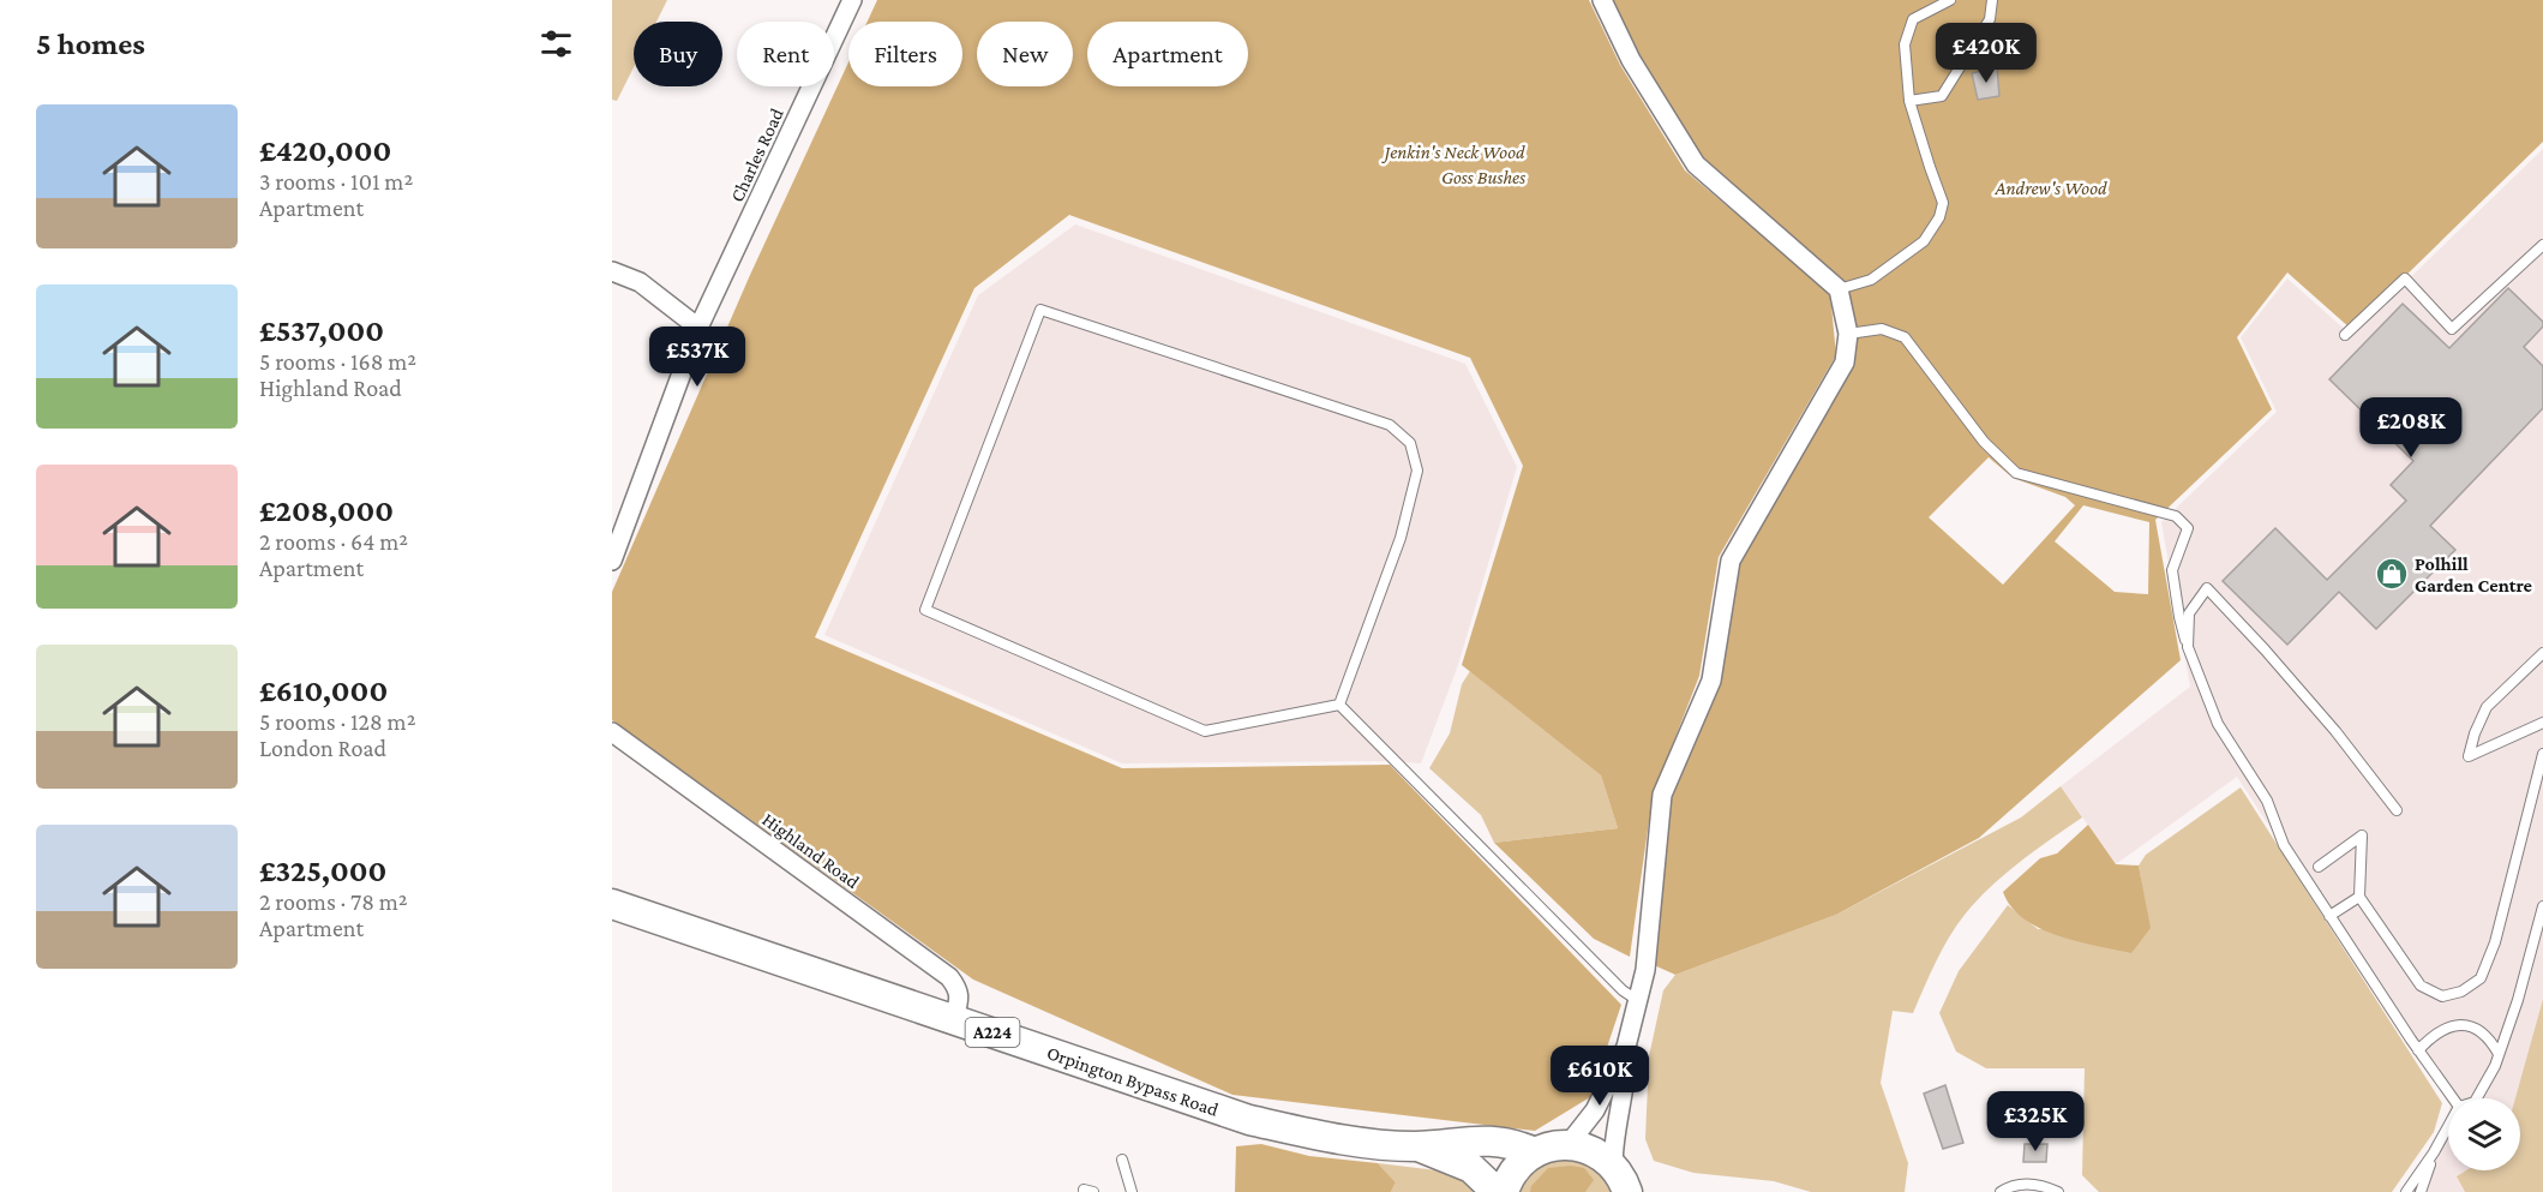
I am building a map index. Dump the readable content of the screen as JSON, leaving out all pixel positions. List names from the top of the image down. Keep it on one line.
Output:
{"streets":{"main road":["A224","Orpington Bypass Road"],"street":["Charles Road","Highland Road"]},"crossings":[["Highland Road","Orpington Bypass Road"]],"parks":["Jenkin's Neck Wood","Goss Bushes","Andrew's Wood"],"places":{"shop":["Polhill Garden Centre"]},"page":{"heading":"5 homes","chip":["Buy","Rent","Filters","New","Apartment"],"price":["£420K","£537K","£208K","£610K","£325K"],"list":[{"name":"£420,000","note":"3 rooms · 101 m² · Apartment"},{"name":"£537,000","note":"5 rooms · 168 m² · Highland Road"},{"name":"£208,000","note":"2 rooms · 64 m² · Apartment"},{"name":"£610,000","note":"5 rooms · 128 m² · London Road"},{"name":"£325,000","note":"2 rooms · 78 m² · Apartment"}]}}
